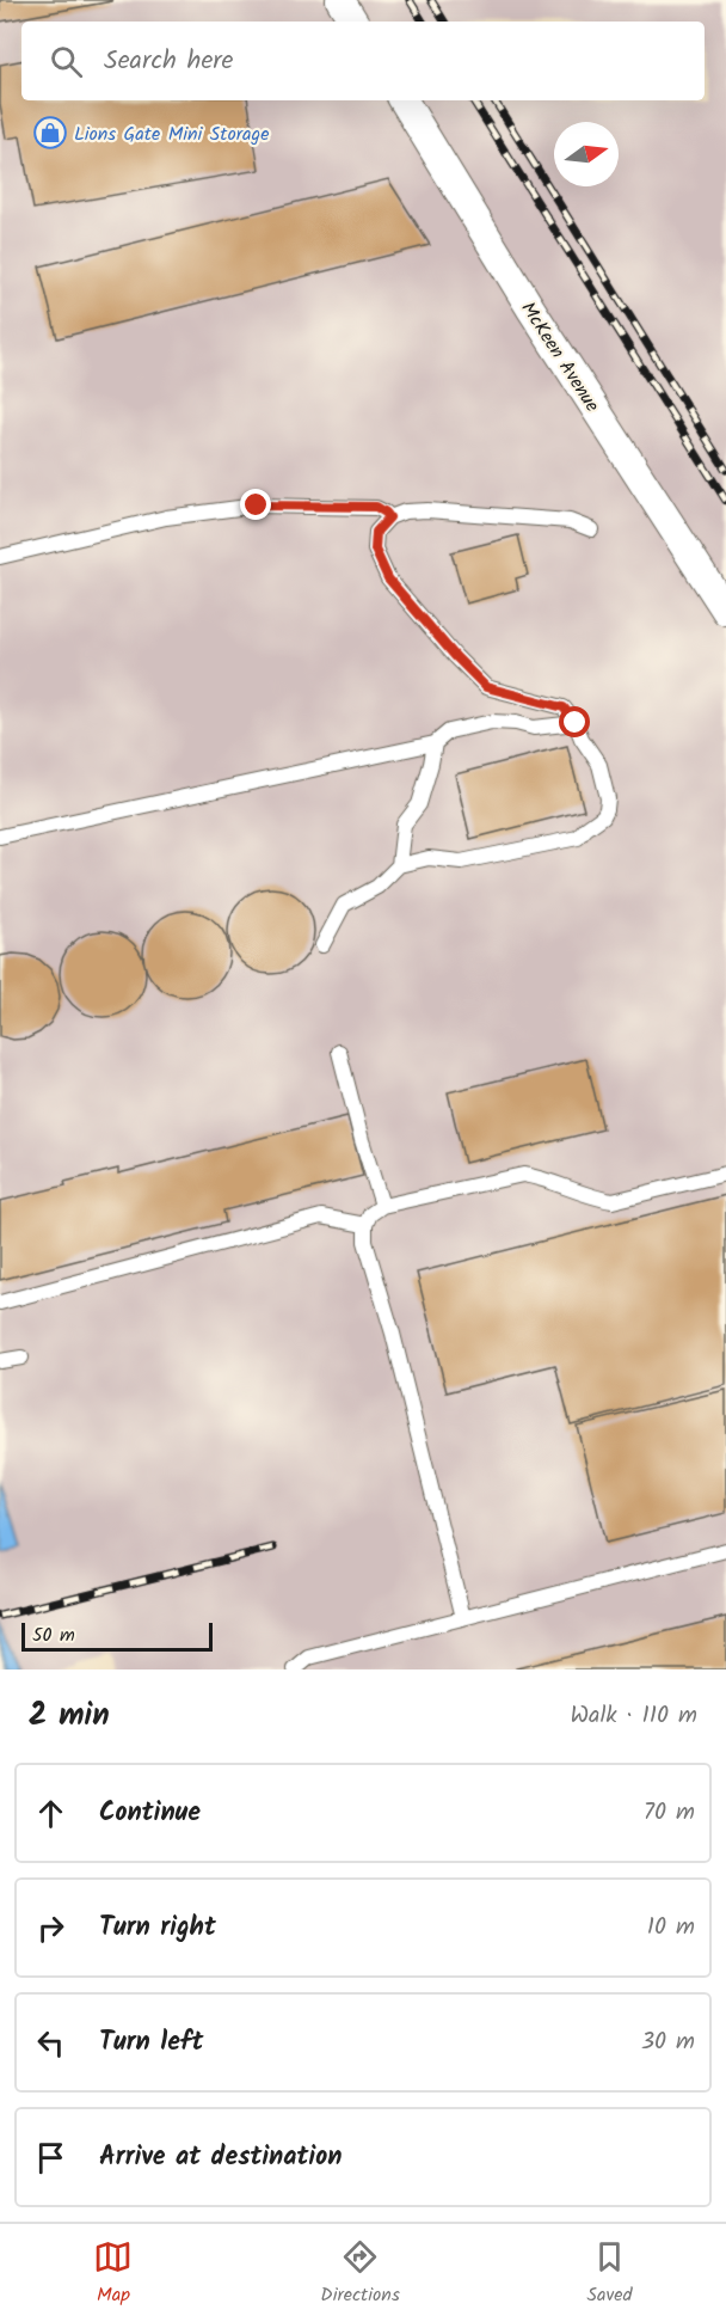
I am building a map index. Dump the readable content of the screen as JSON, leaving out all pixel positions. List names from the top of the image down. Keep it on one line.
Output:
{"streets":{"street":["McKeen Avenue"]},"places":{"shop":["Lions Gate Mini Storage"]},"scale_bar":"50 m","north":"right","page":{"search":"Search here","scale":"50 m","heading":["2 min","Walk · 110 m"],"list":[["Continue","70 m"],["Turn right","10 m"],["Turn left","30 m"],"Arrive at destination"],"nav":["Map","Directions","Saved"]}}
